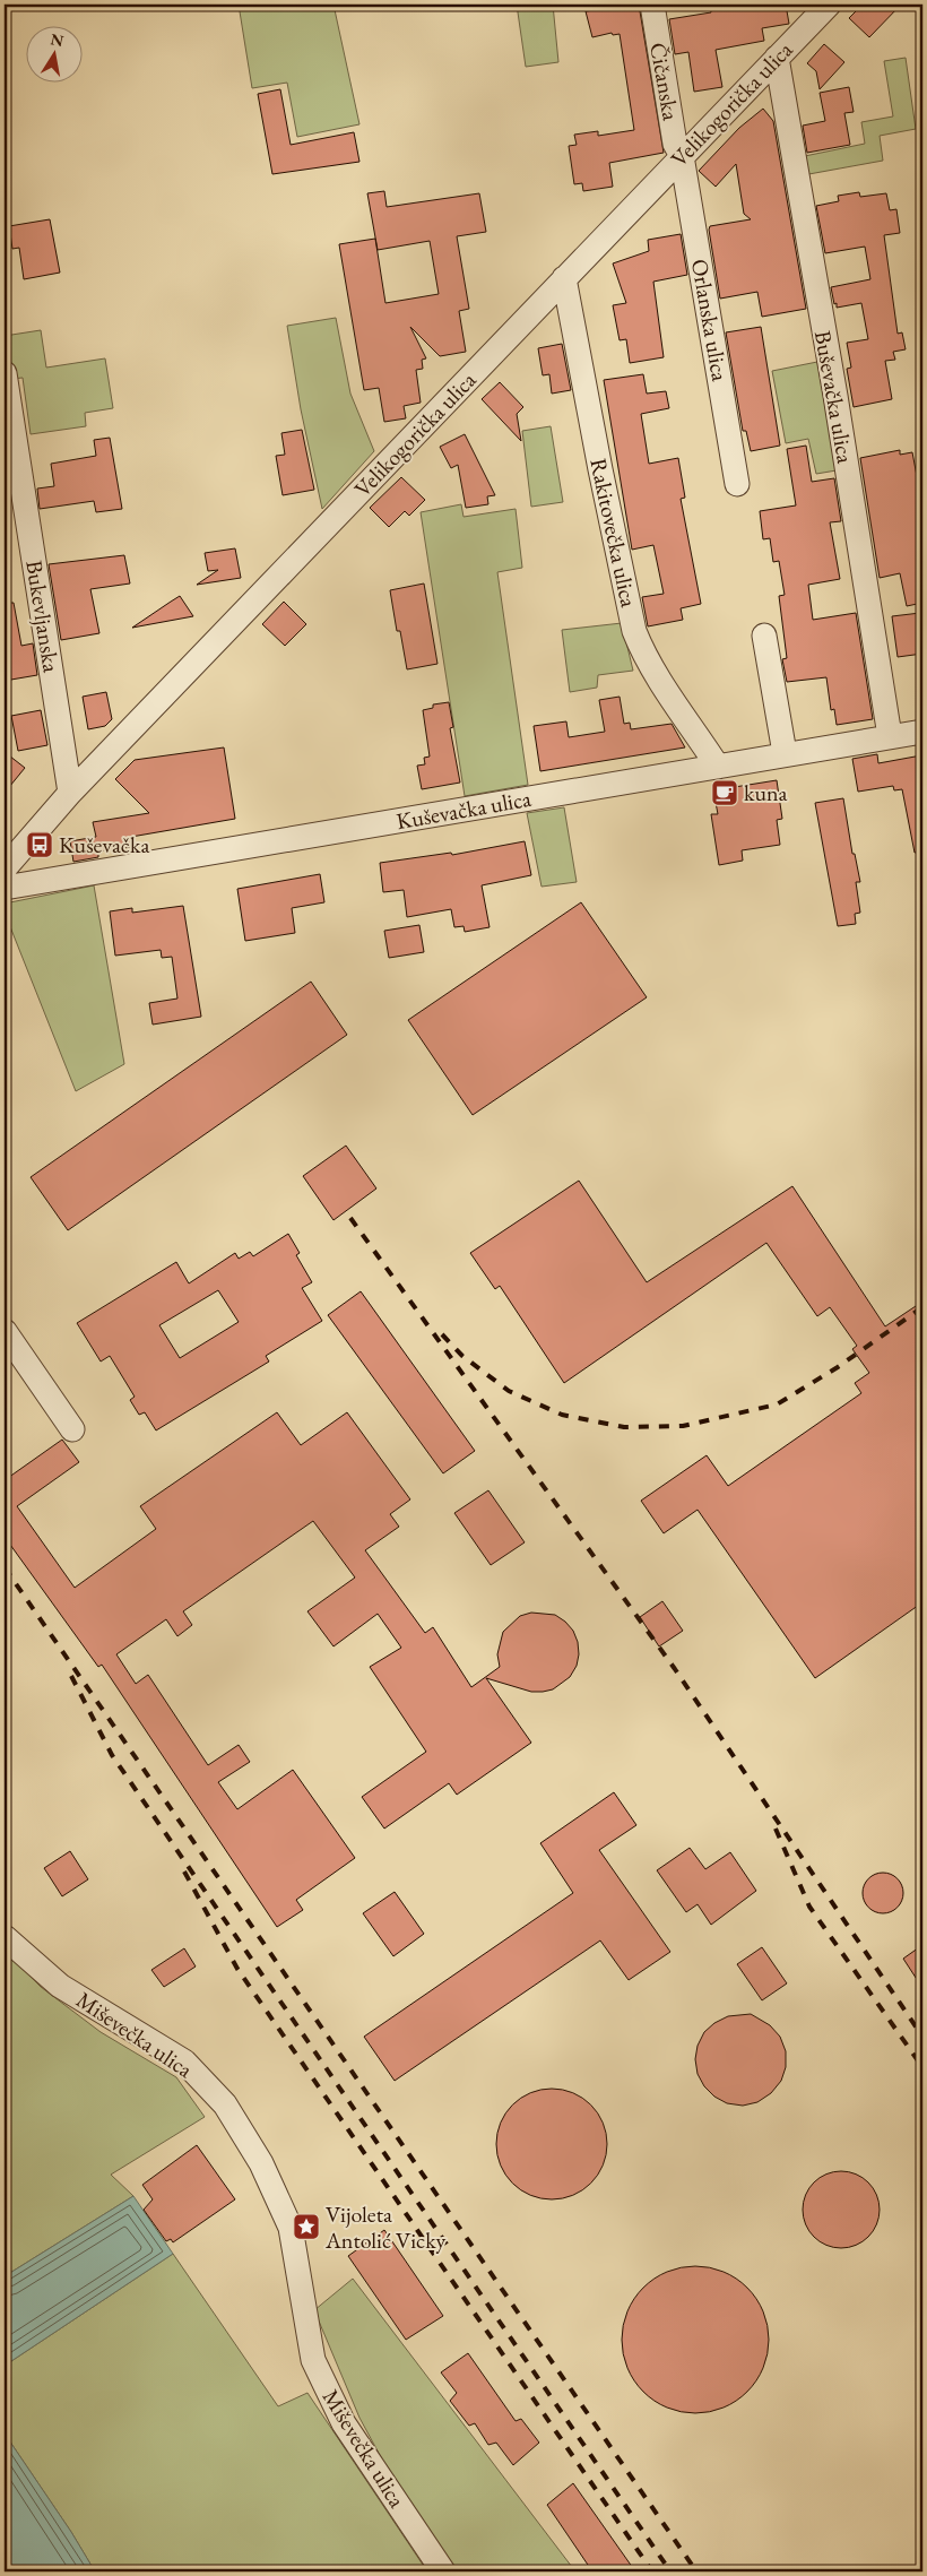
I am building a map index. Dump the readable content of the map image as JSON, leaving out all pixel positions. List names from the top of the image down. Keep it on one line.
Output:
{"streets":{"street":["Čičanska","Velikogorička ulica","Orlanska ulica","Buševačka ulica","Rakitovečka ulica","Bukevljanska","Kuševačka ulica","Miševečka ulica"]},"crossings":[["Čičanska","Velikogorička ulica"],["Čičanska","Orlanska ulica"],["Velikogorička ulica","Orlanska ulica"],["Velikogorička ulica","Buševačka ulica"],["Velikogorička ulica","Rakitovečka ulica"],["Velikogorička ulica","Bukevljanska"],["Buševačka ulica","Kuševačka ulica"],["Rakitovečka ulica","Kuševačka ulica"]],"places":{"cafe":["kuna"],"bus stop":["Kuševačka"],"place":["Vijoleta Antolić Vicky"]},"north":"top"}
